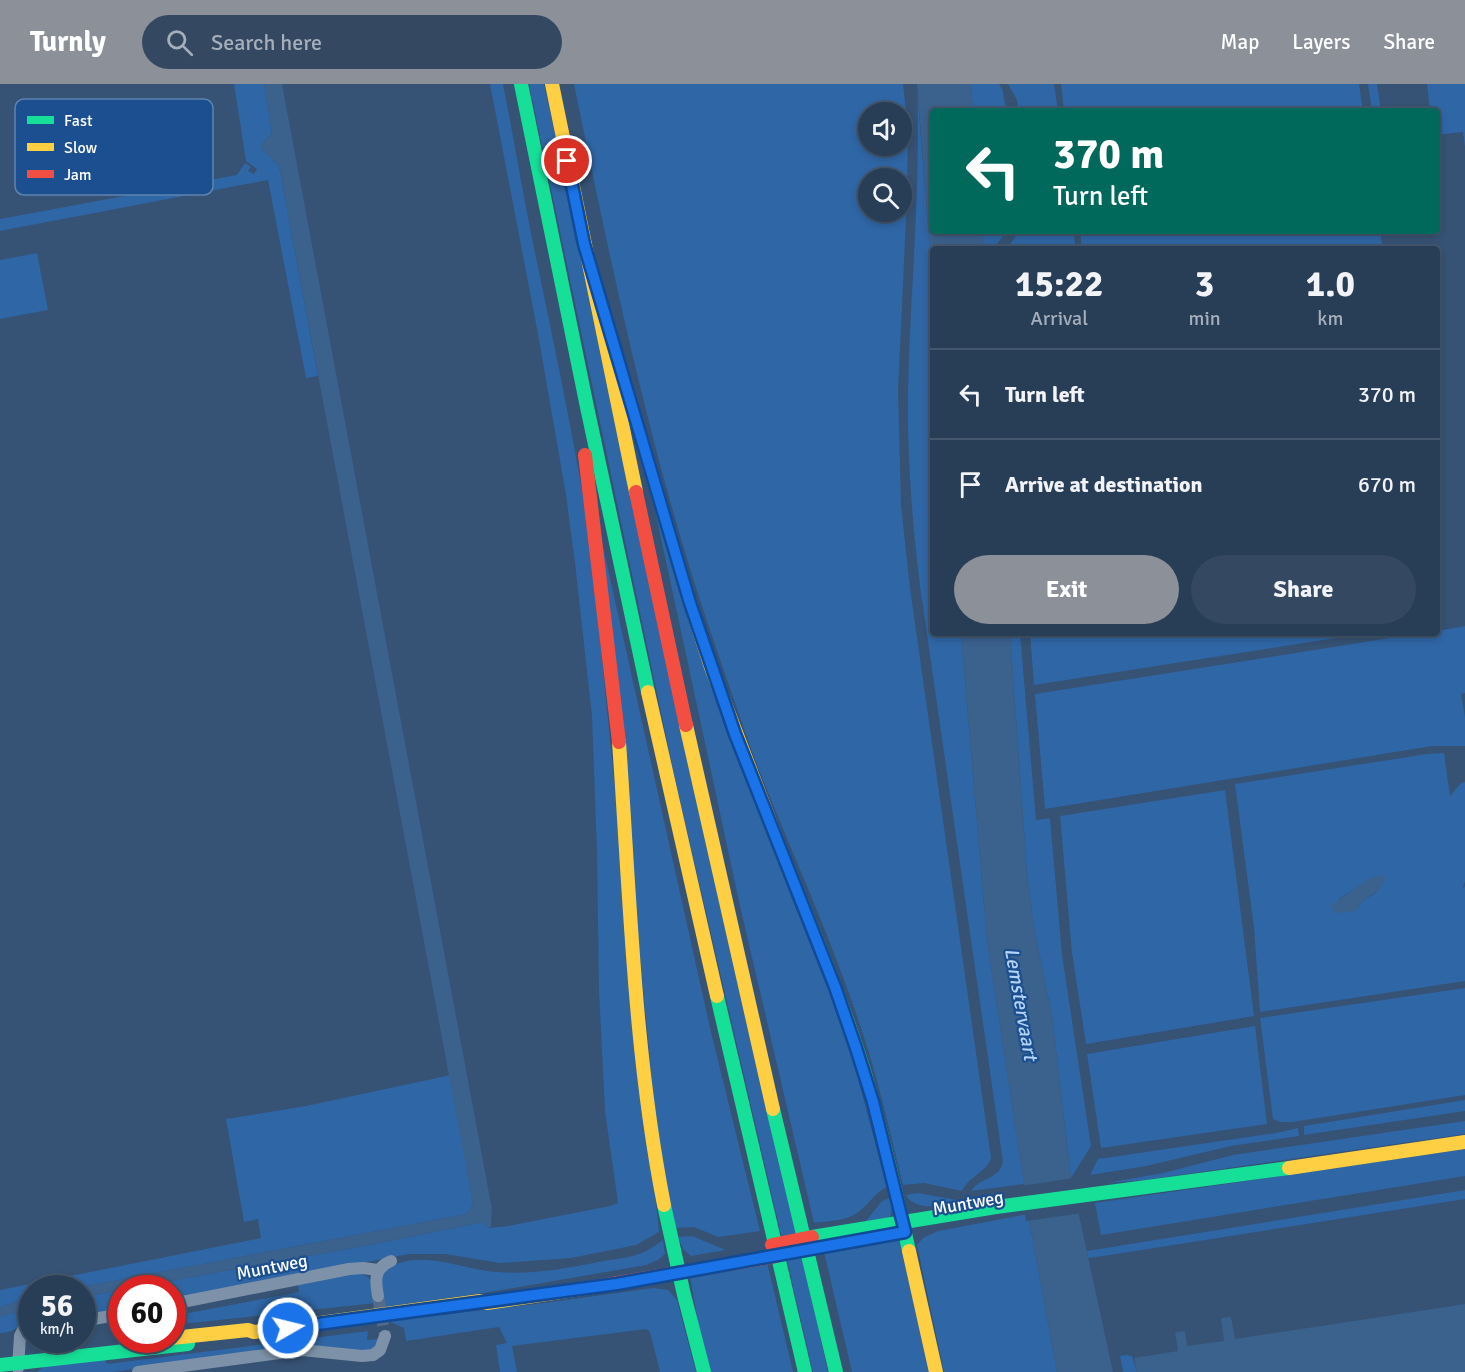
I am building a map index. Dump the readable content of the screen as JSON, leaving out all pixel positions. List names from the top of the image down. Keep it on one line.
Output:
{"streets":{"main road":["Muntweg"]},"water":["Lemstervaart"],"legend":["Fast","Slow","Jam"],"page":{"header":"Turnly","search":"Search here","nav":["Map","Layers","Share"],"turn":["370 m","Turn left"],"eta":["15:22","Arrival","3","min","1.0","km"],"list":[{"name":"Turn left","value":"370 m"},{"name":"Arrive at destination","value":"670 m"}],"buttons":["Exit","Share"],"speed":"56 km/h","limit":"60"}}
